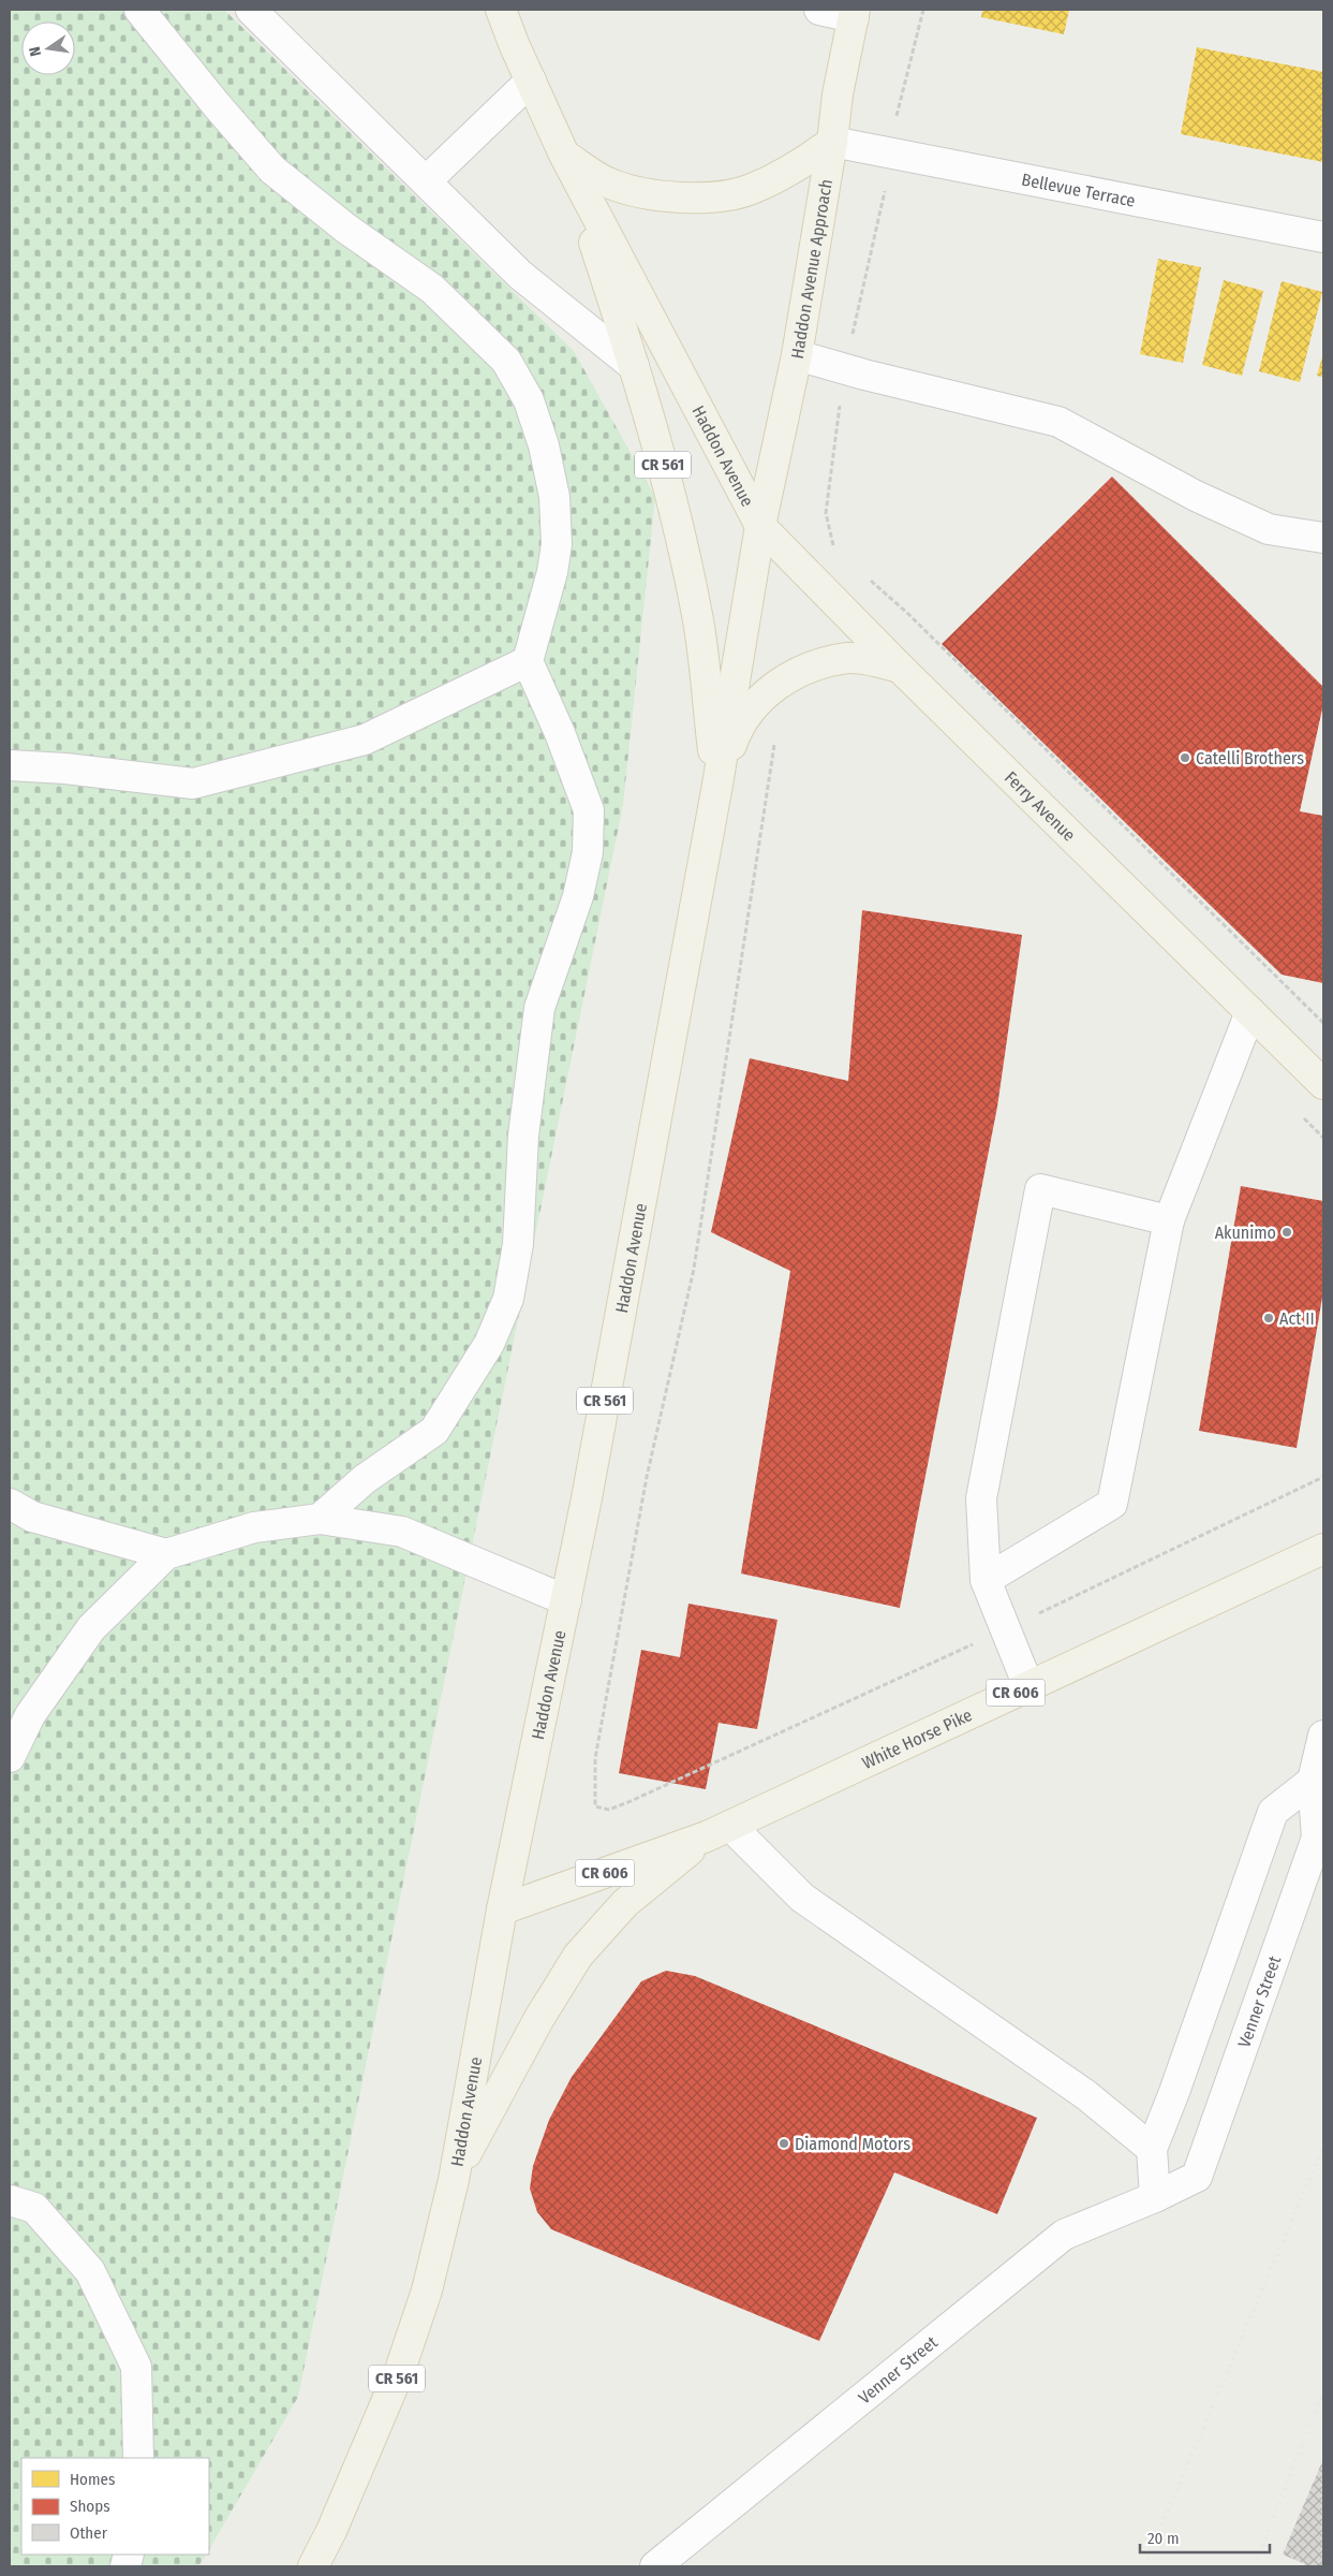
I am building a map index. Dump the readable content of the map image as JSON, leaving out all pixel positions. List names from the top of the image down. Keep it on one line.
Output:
{"streets":{"main road":["Haddon Avenue Approach","Haddon Avenue","CR 561","Ferry Avenue","CR 606","White Horse Pike"],"street":["Bellevue Terrace","Venner Street"]},"crossings":[["Bellevue Terrace","Haddon Avenue Approach"],["Haddon Avenue Approach","Haddon Avenue"],["Haddon Avenue Approach","Ferry Avenue"],["Haddon Avenue","Ferry Avenue"],["Haddon Avenue","White Horse Pike"]],"places":["Catelli Brothers","Akunimo","Act II","Diamond Motors"],"legend":["Homes","Shops","Other"],"scale_bar":"20 m","north":"left"}
